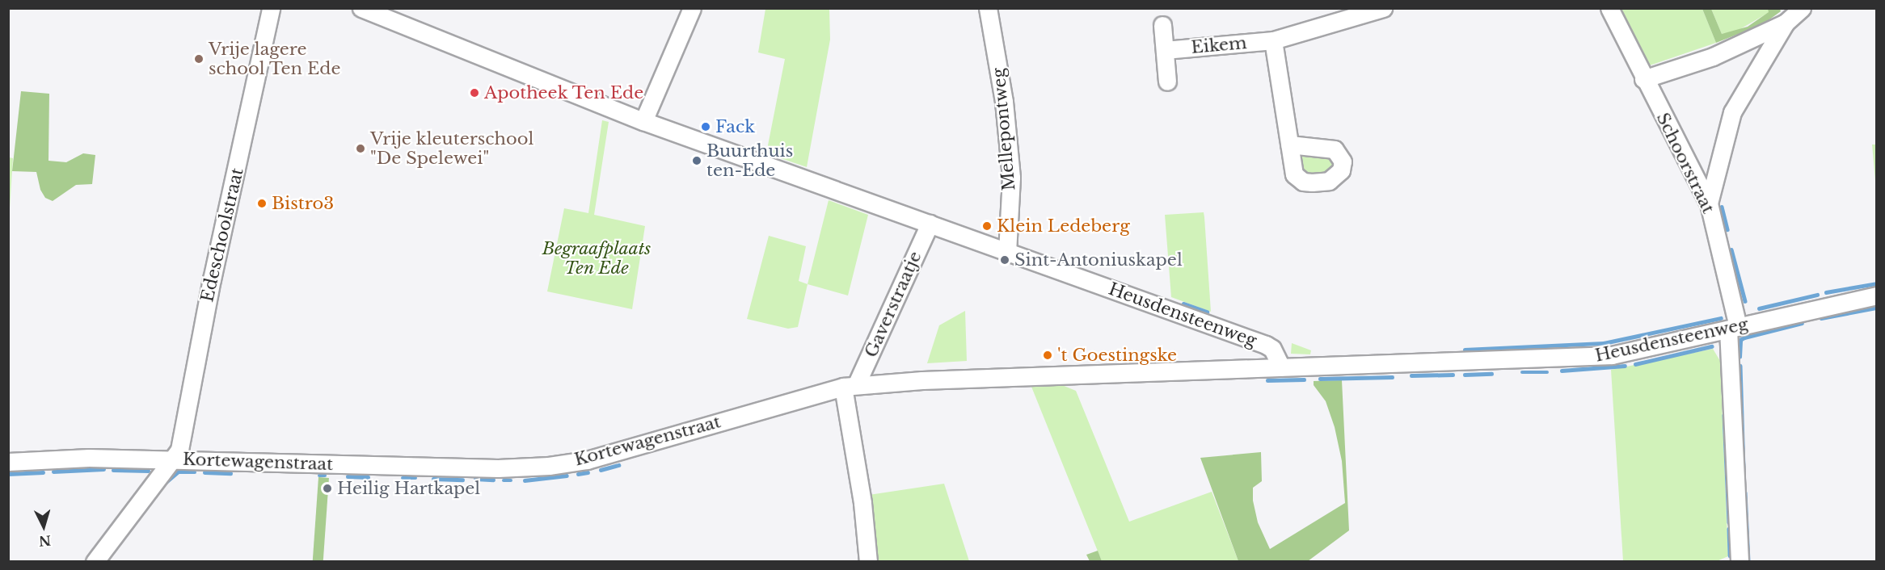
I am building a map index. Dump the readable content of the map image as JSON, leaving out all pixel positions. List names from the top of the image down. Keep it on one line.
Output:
{"streets":{"street":["Eikem","Mellepontweg","Schoorstraat","Edeschoolstraat","Gaverstraatje","Heusdensteenweg","Kortewagenstraat"]},"crossings":[["Mellepontweg","Heusdensteenweg"],["Schoorstraat","Heusdensteenweg"],["Edeschoolstraat","Kortewagenstraat"],["Gaverstraatje","Heusdensteenweg"],["Gaverstraatje","Kortewagenstraat"],["Heusdensteenweg","Kortewagenstraat"]],"parks":["Begraafplaats Ten Ede"],"places":["Vrije lagere school Ten Ede","Apotheek Ten Ede","Fack","Vrije kleuterschool \"De Spelewei\"","Buurthuis ten-Ede","Bistro3","Klein Ledeberg","Sint-Antoniuskapel","'t Goestingske","Heilig Hartkapel"],"north":"bottom"}
